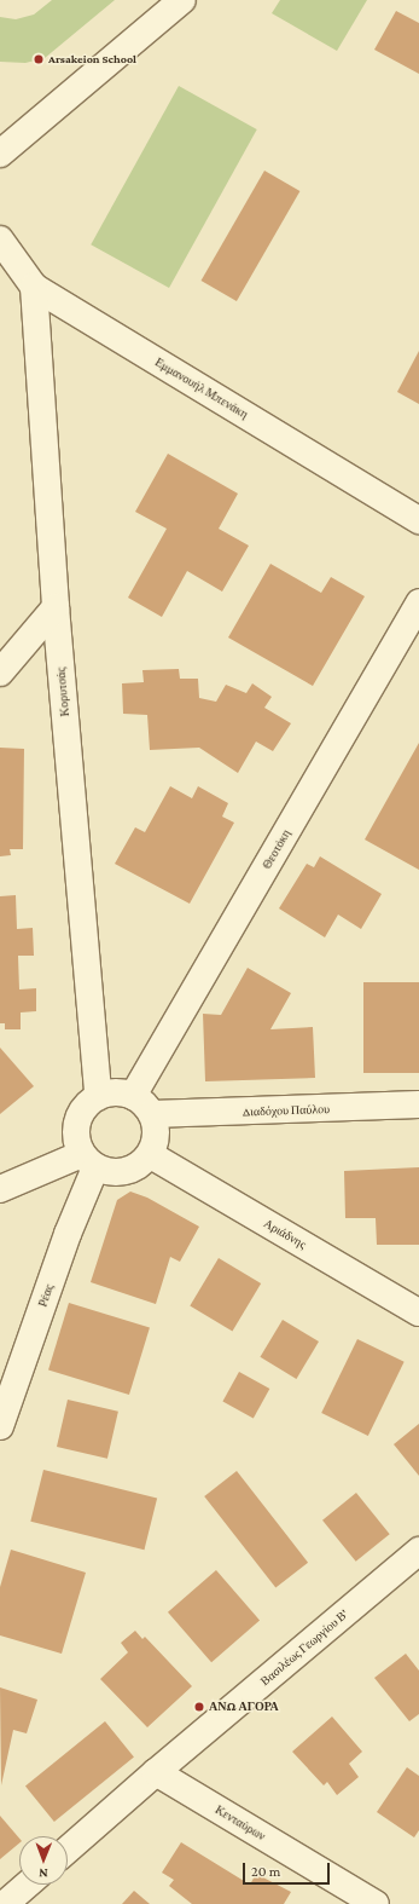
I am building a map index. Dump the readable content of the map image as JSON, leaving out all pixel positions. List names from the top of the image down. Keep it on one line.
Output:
{"streets":{"street":["Εμμανουήλ Μπενάκη","Κορυτσάς","Θεοτόκη","Διαδόχου Παύλου","Αριάδνης","Ρέας","Βασιλέως Γεωργίου Β'","Κενταύρων"]},"crossings":[["Εμμανουήλ Μπενάκη","Κορυτσάς"],["Κορυτσάς","Θεοτόκη"],["Κορυτσάς","Διαδόχου Παύλου"],["Κορυτσάς","Αριάδνης"],["Κορυτσάς","Ρέας"],["Θεοτόκη","Διαδόχου Παύλου"],["Θεοτόκη","Αριάδνης"],["Θεοτόκη","Ρέας"],["Διαδόχου Παύλου","Αριάδνης"],["Διαδόχου Παύλου","Ρέας"],["Αριάδνης","Ρέας"],["Βασιλέως Γεωργίου Β'","Κενταύρων"]],"places":["Arsakeion School","ΑΝΩ ΑΓΟΡΑ"],"scale_bar":"20 m","north":"bottom"}
